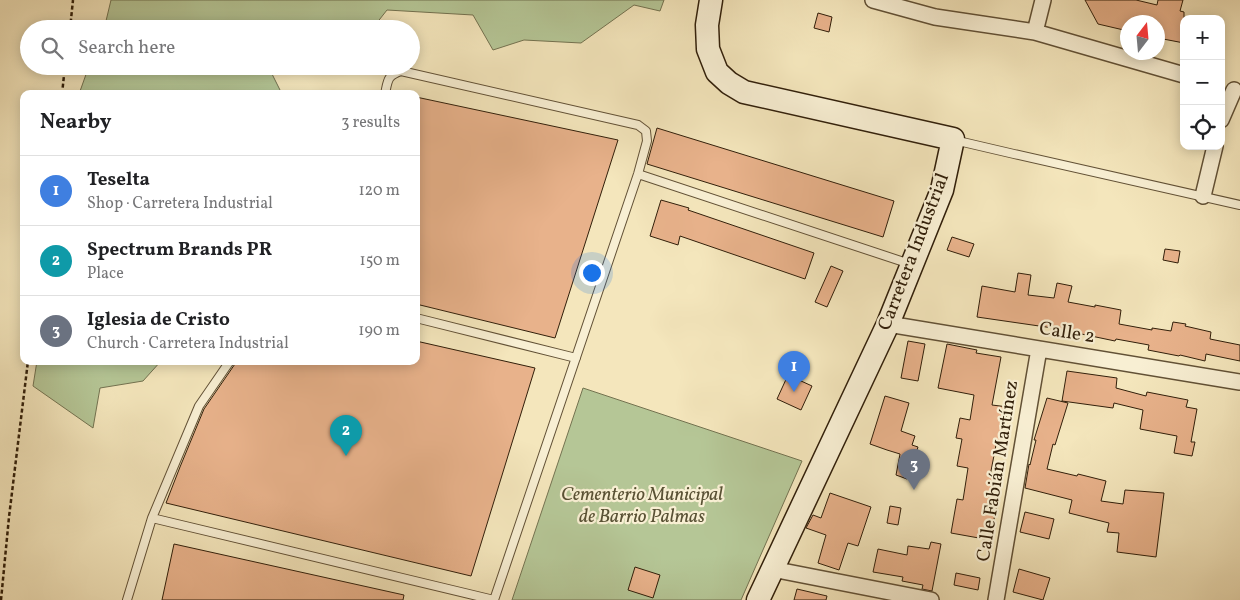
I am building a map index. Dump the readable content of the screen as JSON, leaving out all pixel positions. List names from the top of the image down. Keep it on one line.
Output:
{"streets":{"street":["Carretera Industrial","Calle 2","Calle Fabián Martínez"]},"crossings":[["Carretera Industrial","Calle 2"],["Calle 2","Calle Fabián Martínez"]],"parks":["Cementerio Municipal de Barrio Palmas"],"north":"top","page":{"map_buttons":["+","−"],"search":"Search here","heading":["Nearby","3 results"],"list":[{"mark":"1","name":"Teselta","note":"Shop · Carretera Industrial","value":"120 m"},{"mark":"2","name":"Spectrum Brands PR","note":"Place","value":"150 m"},{"mark":"3","name":"Iglesia de Cristo","note":"Church · Carretera Industrial","value":"190 m"}],"pins":["1","2","3"]}}
